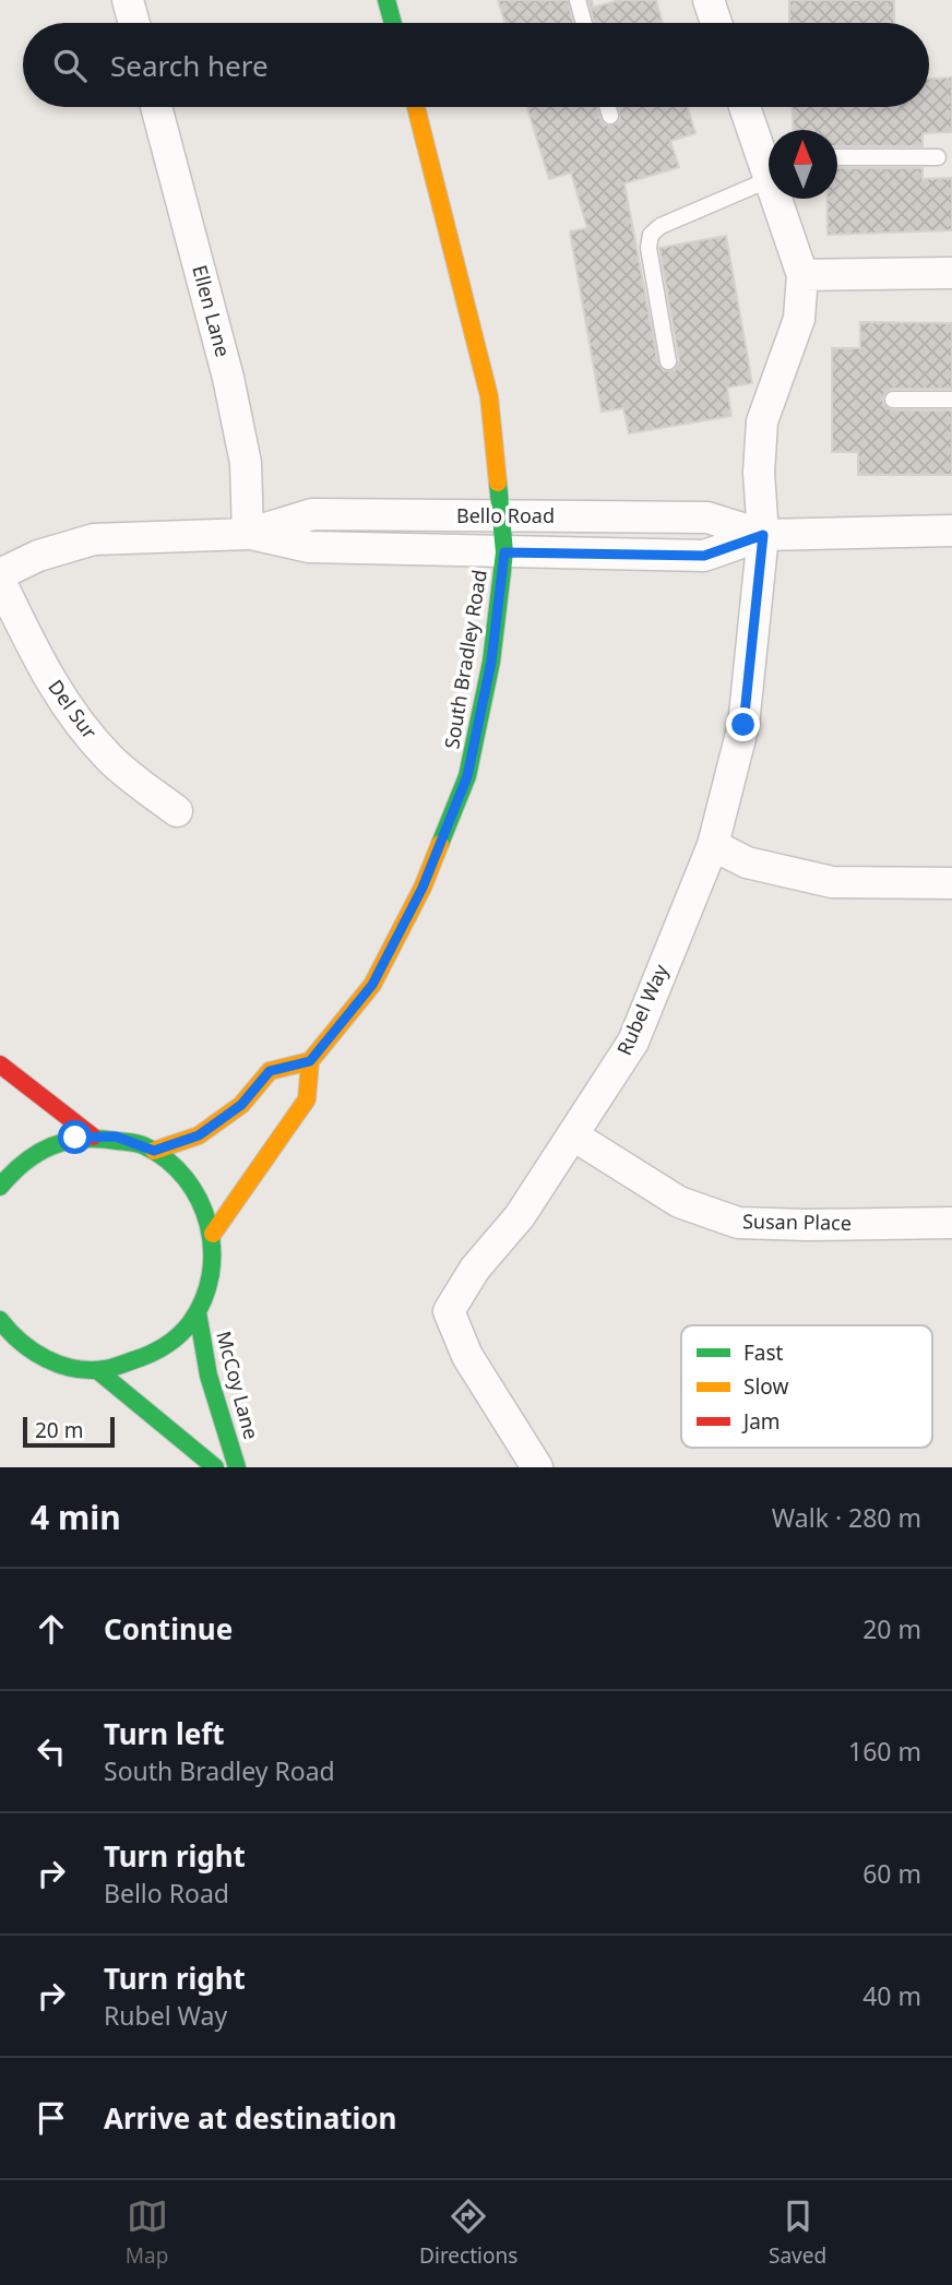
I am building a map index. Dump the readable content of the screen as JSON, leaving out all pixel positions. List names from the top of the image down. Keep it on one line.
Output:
{"streets":{"street":["Ellen Lane","Bello Road","South Bradley Road","Del Sur","Rubel Way","Susan Place","McCoy Lane"]},"crossings":[["Ellen Lane","Bello Road"],["Bello Road","South Bradley Road"],["Bello Road","Rubel Way"],["Rubel Way","Susan Place"]],"legend":["Fast","Slow","Jam"],"scale_bar":"20 m","north":"top","page":{"search":"Search here","scale":"20 m","heading":["4 min","Walk · 280 m"],"list":[["Continue","20 m"],["Turn left","South Bradley Road","160 m"],["Turn right","Bello Road","60 m"],["Turn right","Rubel Way","40 m"],"Arrive at destination"],"nav":["Map","Directions","Saved"]}}
